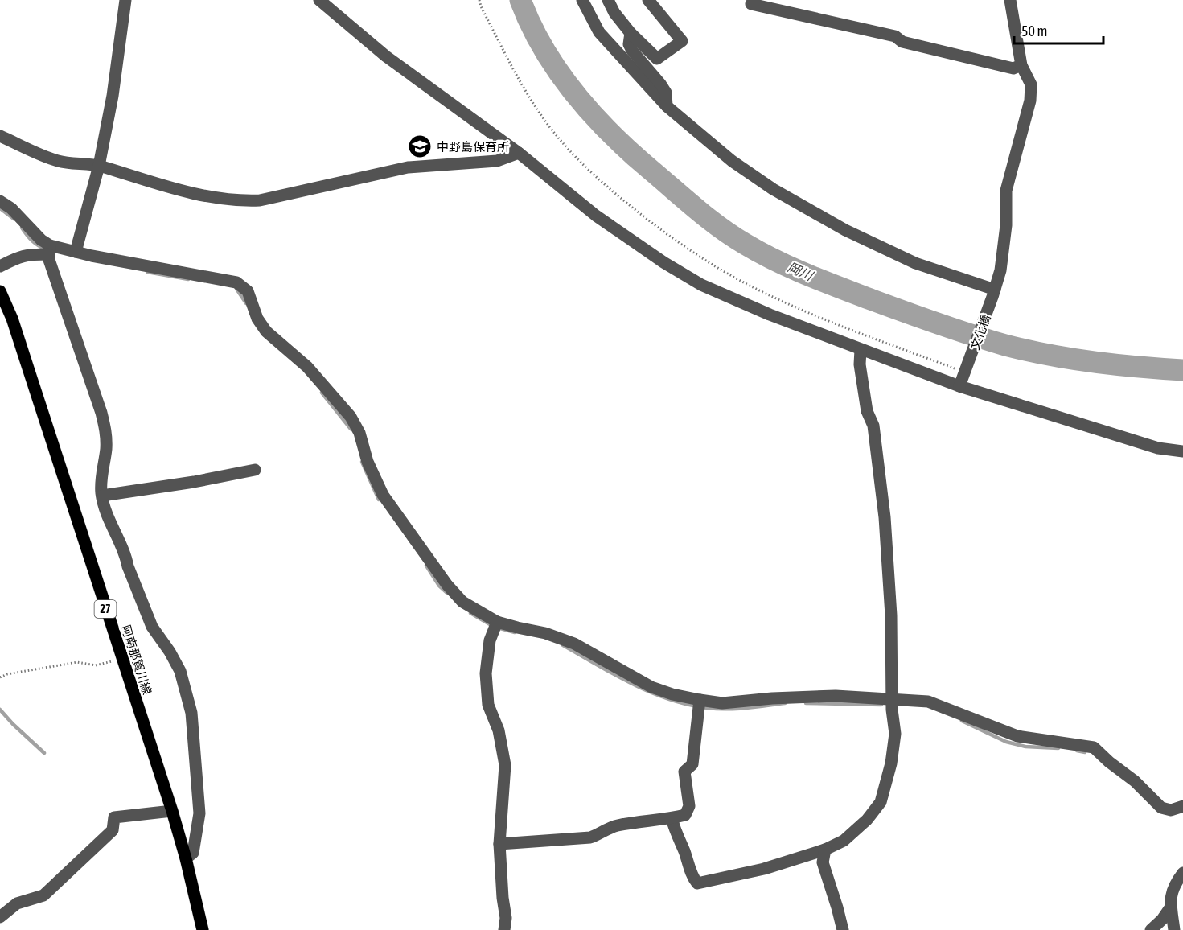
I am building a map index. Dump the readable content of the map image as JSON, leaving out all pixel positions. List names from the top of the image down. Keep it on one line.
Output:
{"streets":{"main road":["27","阿南那賀川線"],"street":["文化橋"]},"water":["岡川"],"places":{"school or university":["中野島保育所"]},"scale_bar":"50 m"}
